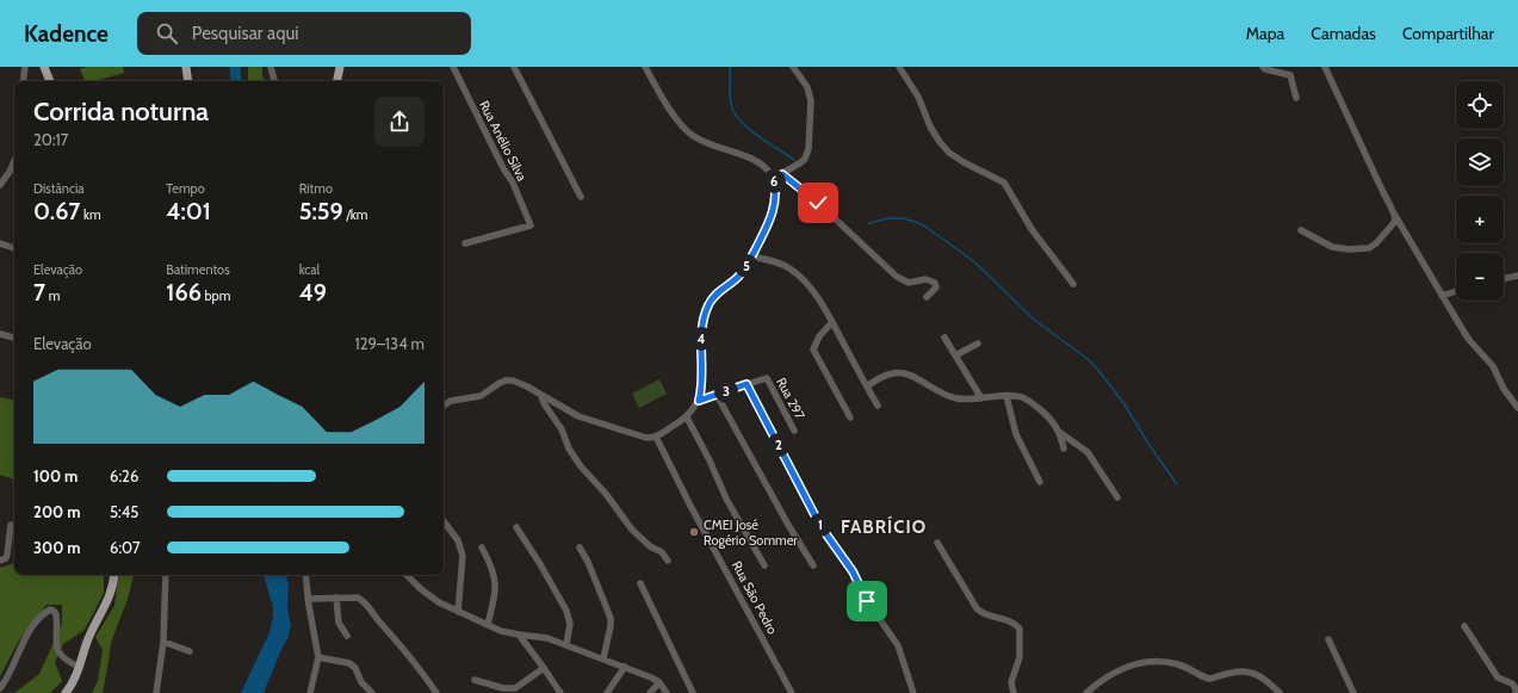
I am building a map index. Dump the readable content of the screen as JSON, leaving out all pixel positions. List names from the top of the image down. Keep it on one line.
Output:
{"streets":{"street":["Rua Anélio Silva","Rua 297","Rua São Pedro"]},"districts":["FABRÍCIO"],"places":["CMEI José Rogério Sommer"],"page":{"header":"Kadence","search":"Pesquisar aqui","nav":["Mapa","Camadas","Compartilhar"],"map_buttons":["+","−"],"heading":["Corrida noturna","20:17"],"stats":[["Distância","0.67 km"],["Tempo","4:01"],["Ritmo","5:59 /km"],["Elevação","7 m"],["Batimentos","166 bpm"],["kcal","49"]],"pins":["6","5","4","3","2","1"],"chart":["Elevação","129–134 m"],"list":[{"name":"100 m","note":"6:26"},{"name":"200 m","note":"5:45"},{"name":"300 m","note":"6:07"}]}}
